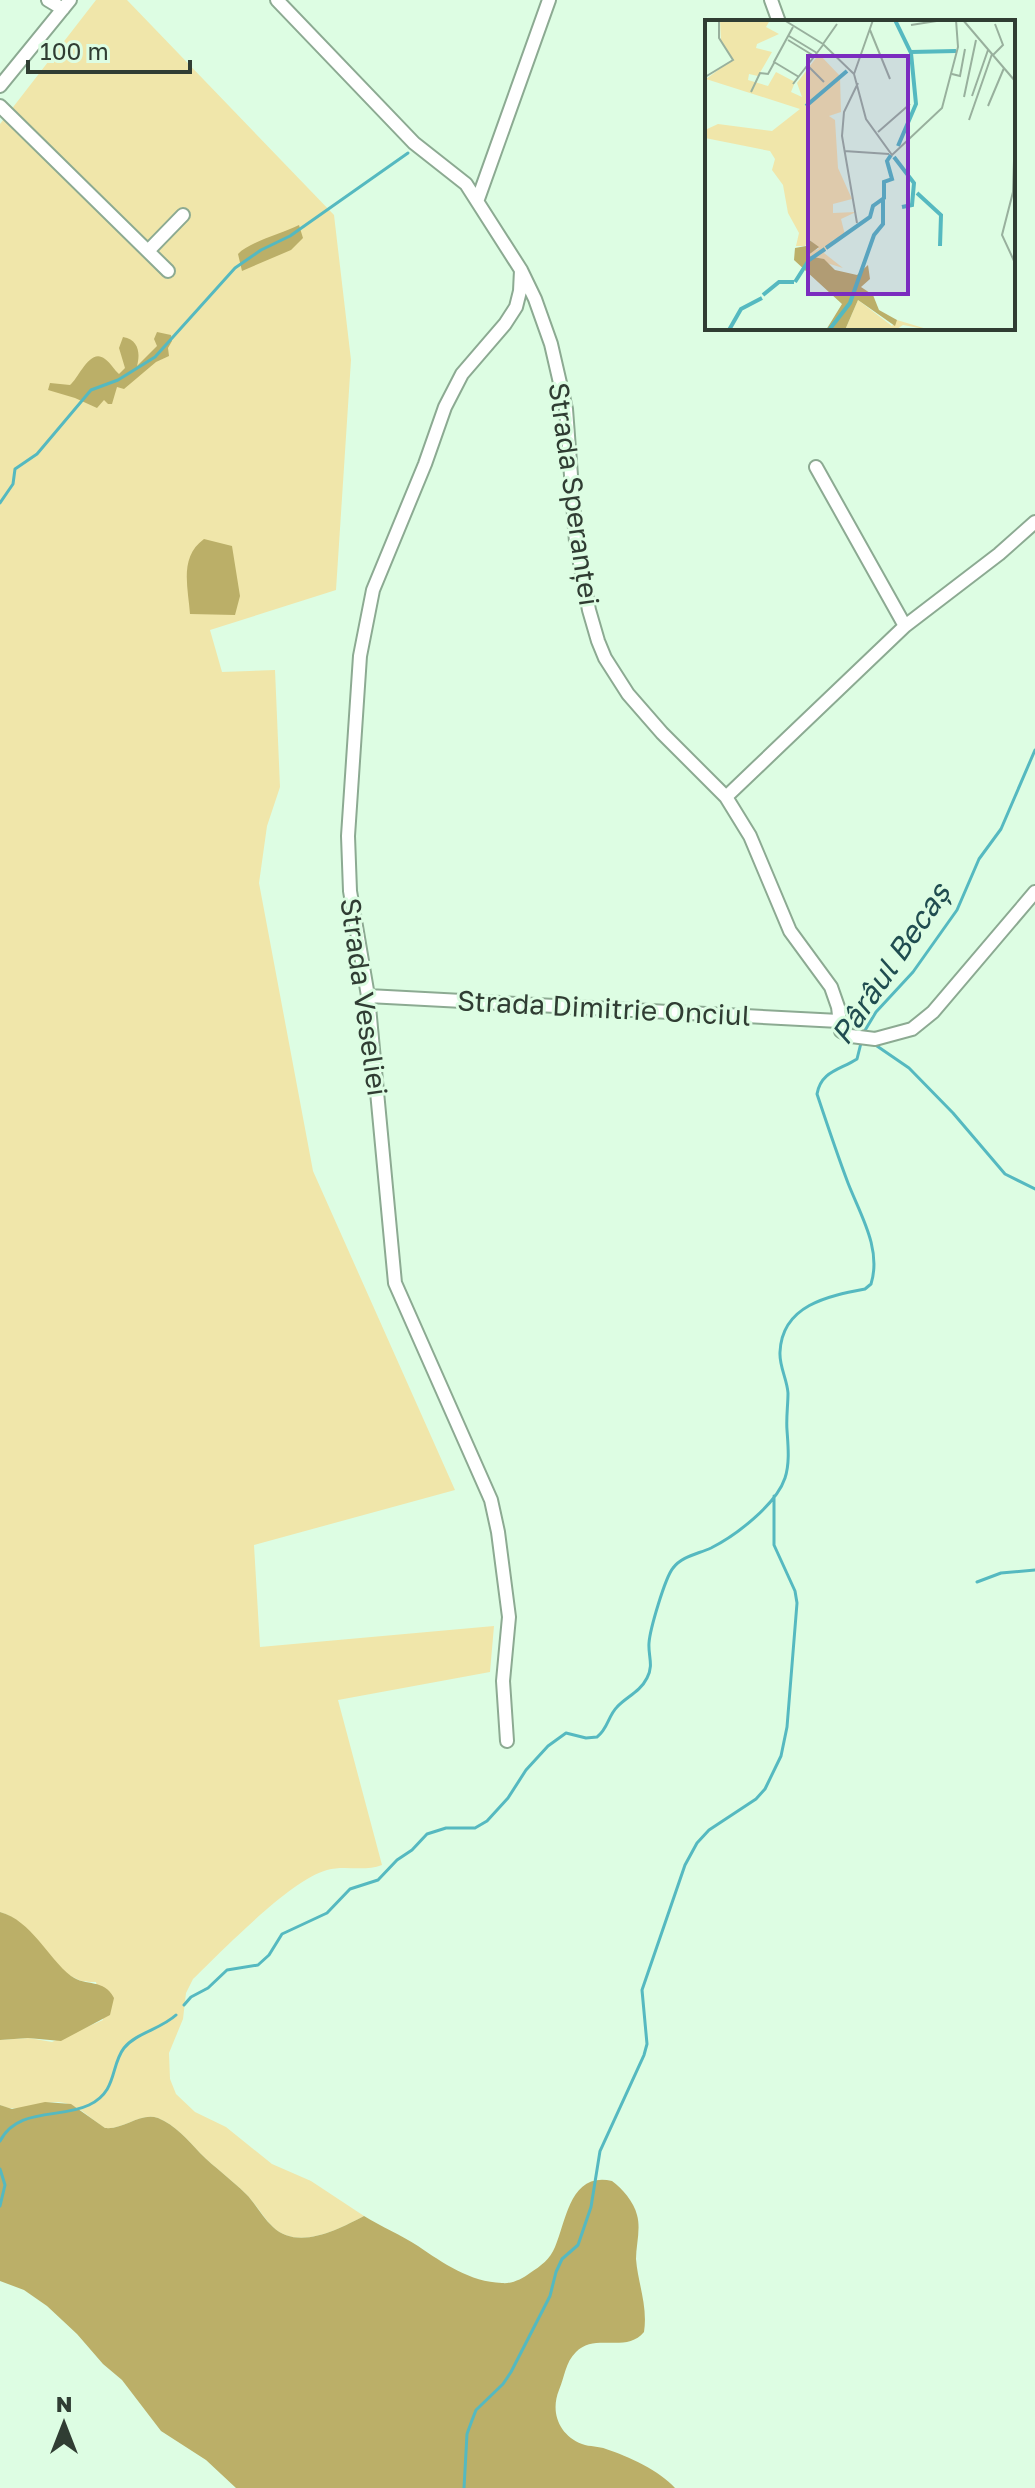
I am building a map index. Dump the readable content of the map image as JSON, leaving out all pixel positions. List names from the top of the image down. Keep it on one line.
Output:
{"streets":{"street":["Strada Speranței","Strada Veseliei","Strada Dimitrie Onciul"]},"crossings":[["Strada Speranței","Strada Veseliei"],["Strada Speranței","Strada Dimitrie Onciul"],["Strada Veseliei","Strada Dimitrie Onciul"]],"water":["Pârâul Becaș"],"scale_bar":"100 m","north":"top"}
